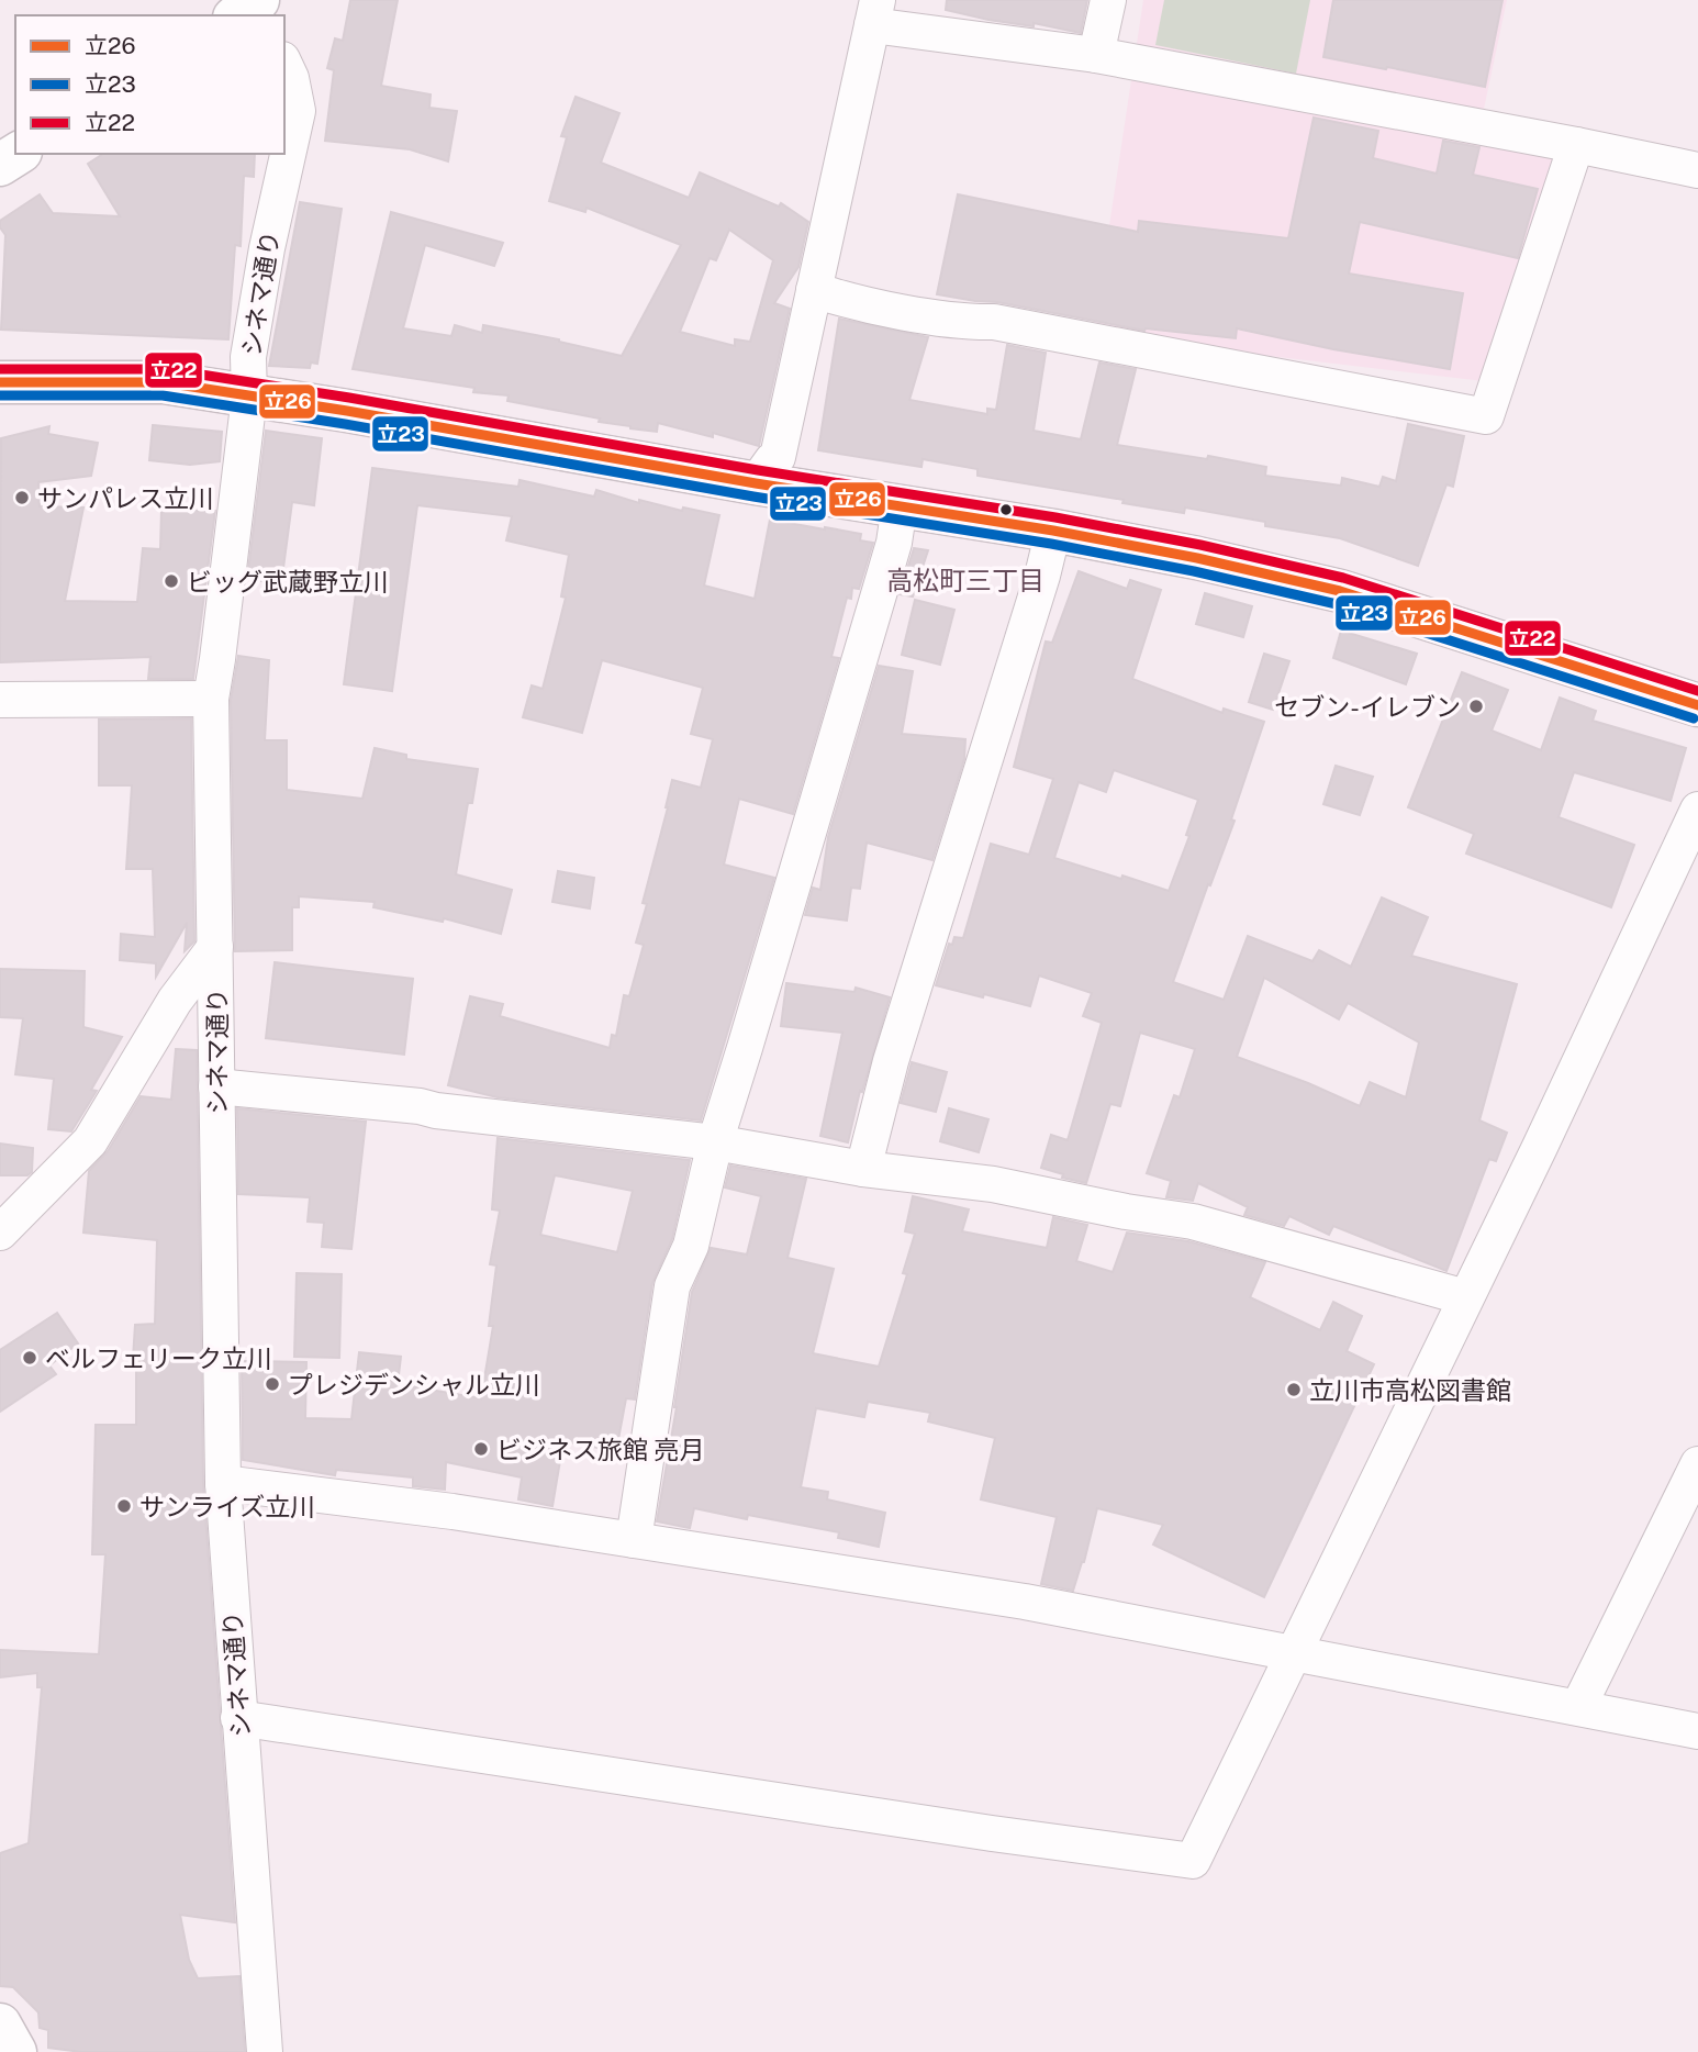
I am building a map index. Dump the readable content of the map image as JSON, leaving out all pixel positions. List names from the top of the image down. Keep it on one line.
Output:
{"streets":{"street":["シネマ通り"]},"districts":["高松町三丁目"],"places":["サンパレス立川","ビッグ武蔵野立川","セブン-イレブン","ベルフェリーク立川","プレジデンシャル立川","立川市高松図書館","ビジネス旅館 亮月","サンライズ立川"],"lines":["transit line 立22","transit line 立26","transit line 立23"],"legend":["立26","立23","立22"]}
